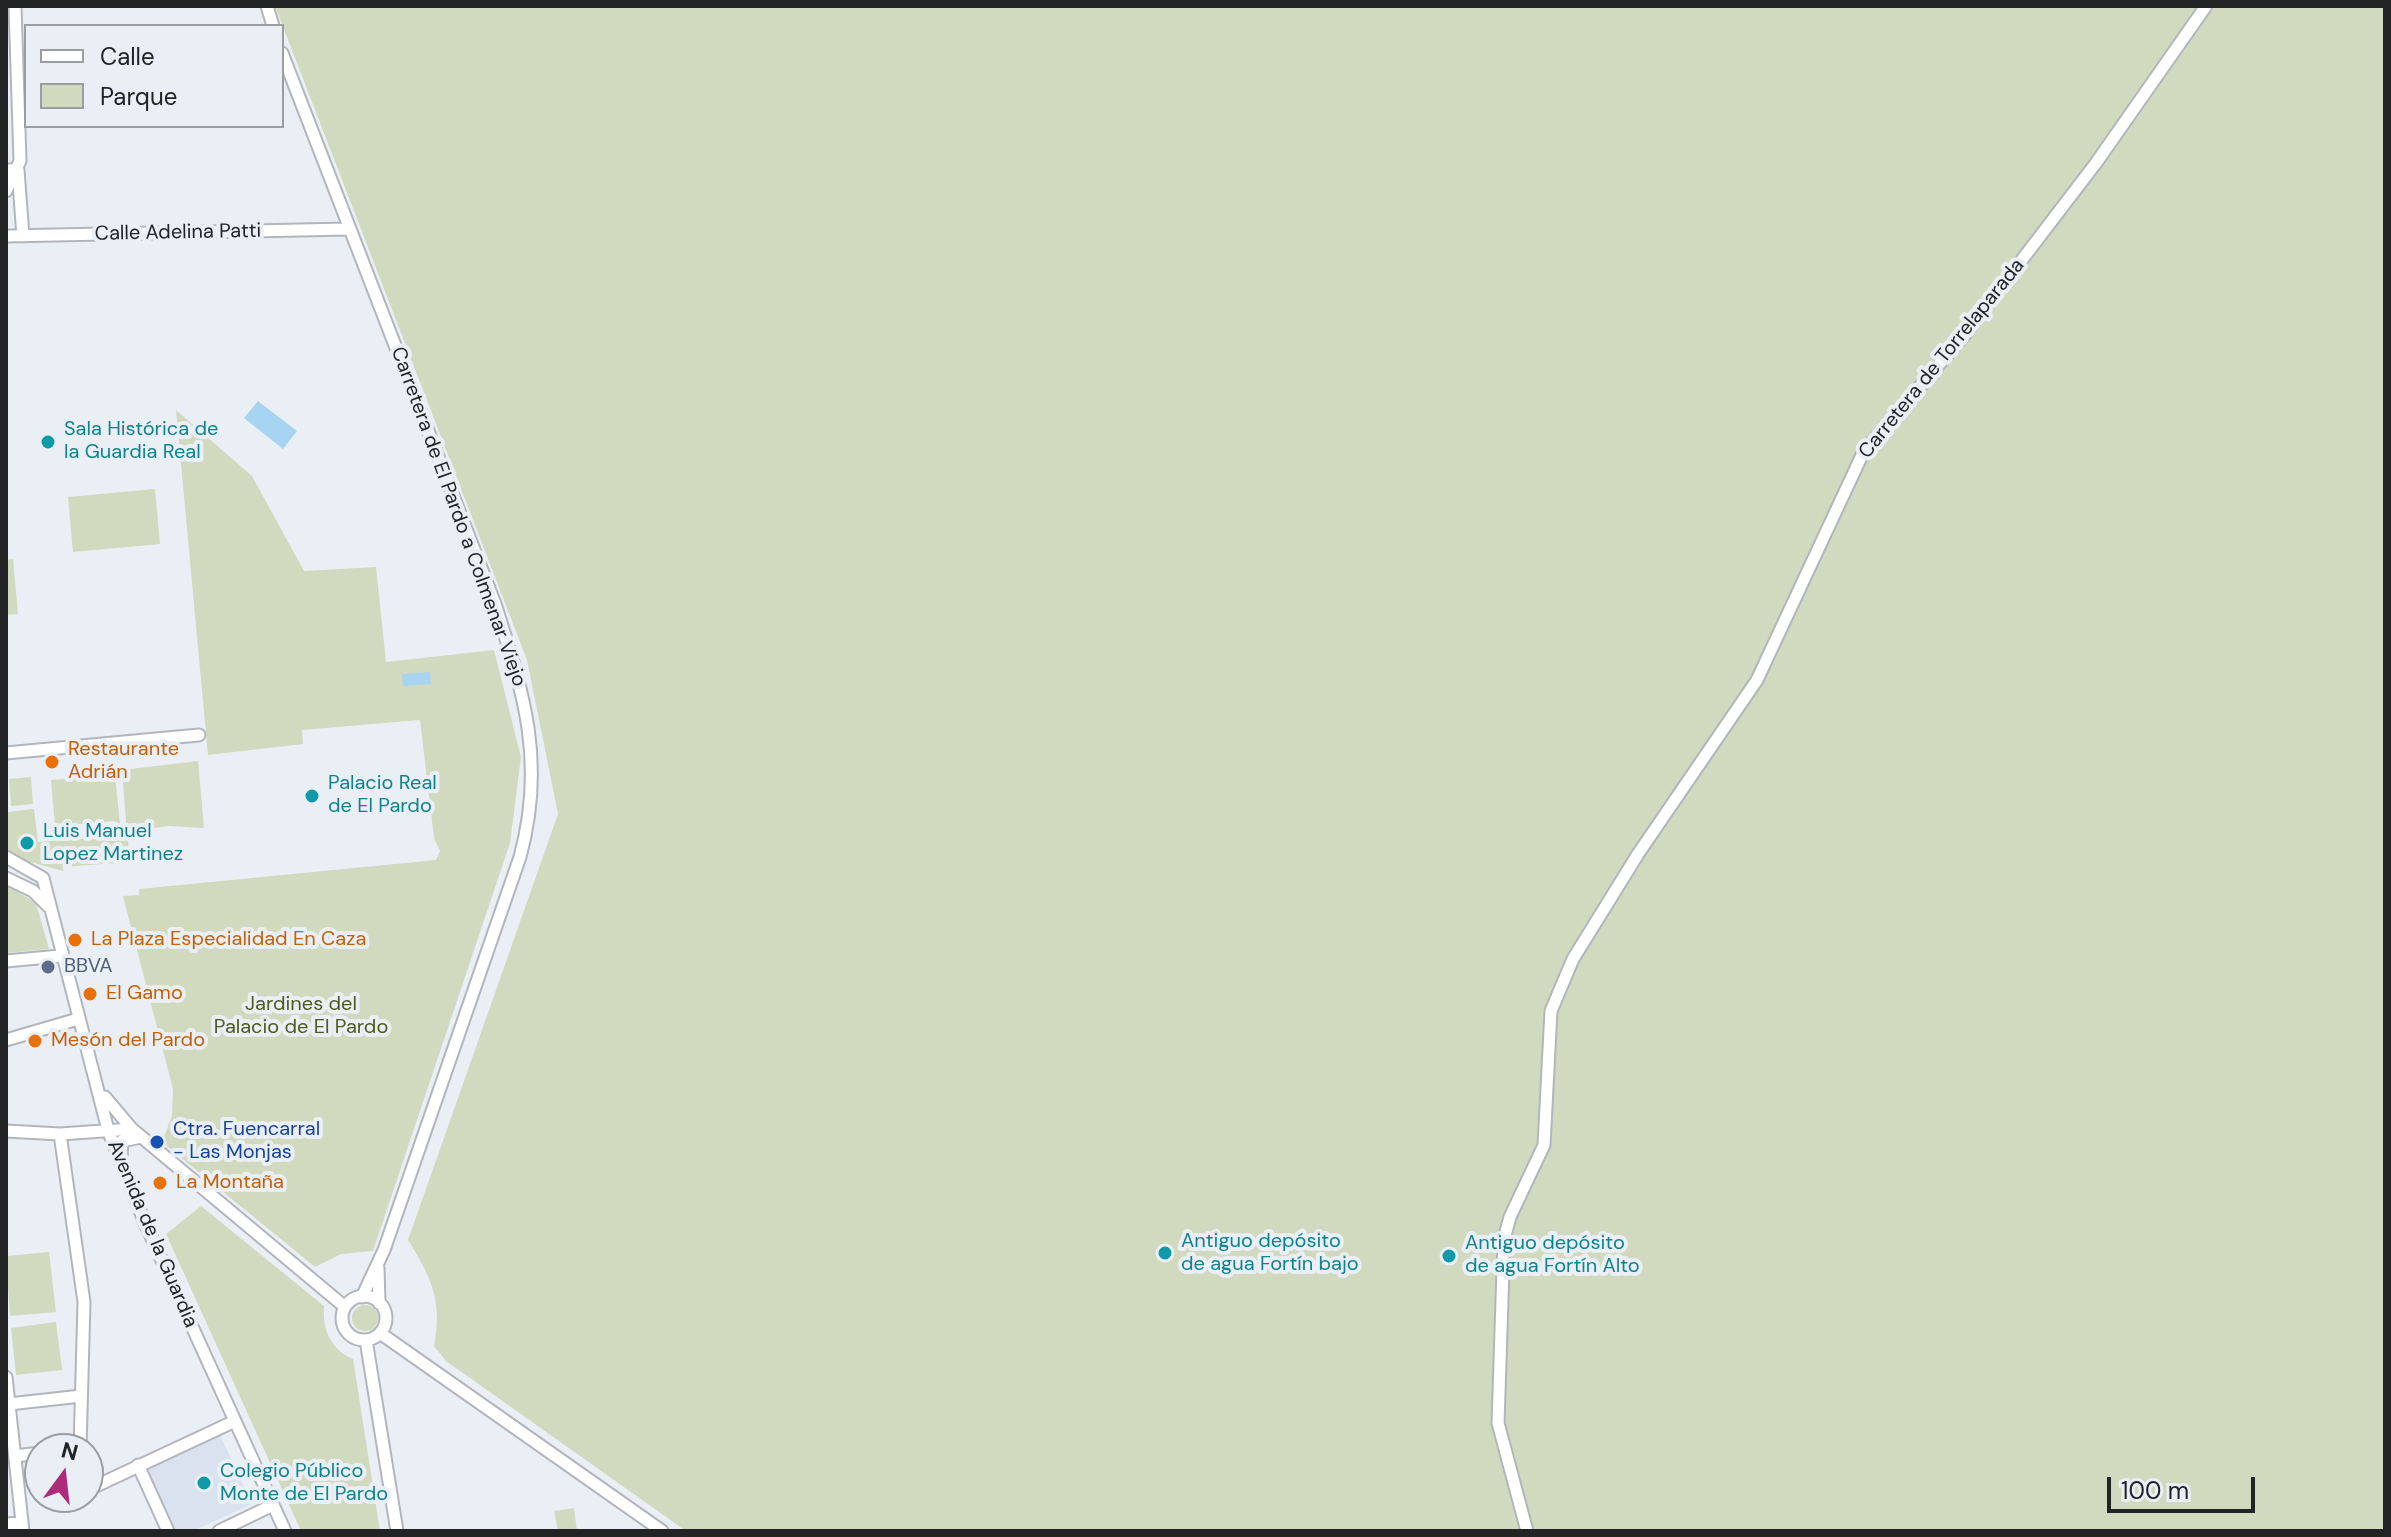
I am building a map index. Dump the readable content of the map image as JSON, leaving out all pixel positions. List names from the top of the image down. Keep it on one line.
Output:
{"streets":{"street":["Calle Adelina Patti","Carretera de Torrelaparada","Carretera de El Pardo a Colmenar Viejo","Avenida de la Guardia"]},"crossings":[["Calle Adelina Patti","Carretera de El Pardo a Colmenar Viejo"]],"parks":["Jardines del Palacio de El Pardo"],"places":["Sala Histórica de la Guardia Real","Restaurante Adrián","Palacio Real de El Pardo","Luis Manuel Lopez Martinez","La Plaza Especialidad En Caza","BBVA","El Gamo","Mesón del Pardo","Ctra. Fuencarral - Las Monjas","La Montaña","Antiguo depósito de agua Fortín bajo","Antiguo depósito de agua Fortín Alto","Colegio Público Monte de El Pardo"],"legend":["Calle","Parque"],"scale_bar":"100 m","north":"top"}
